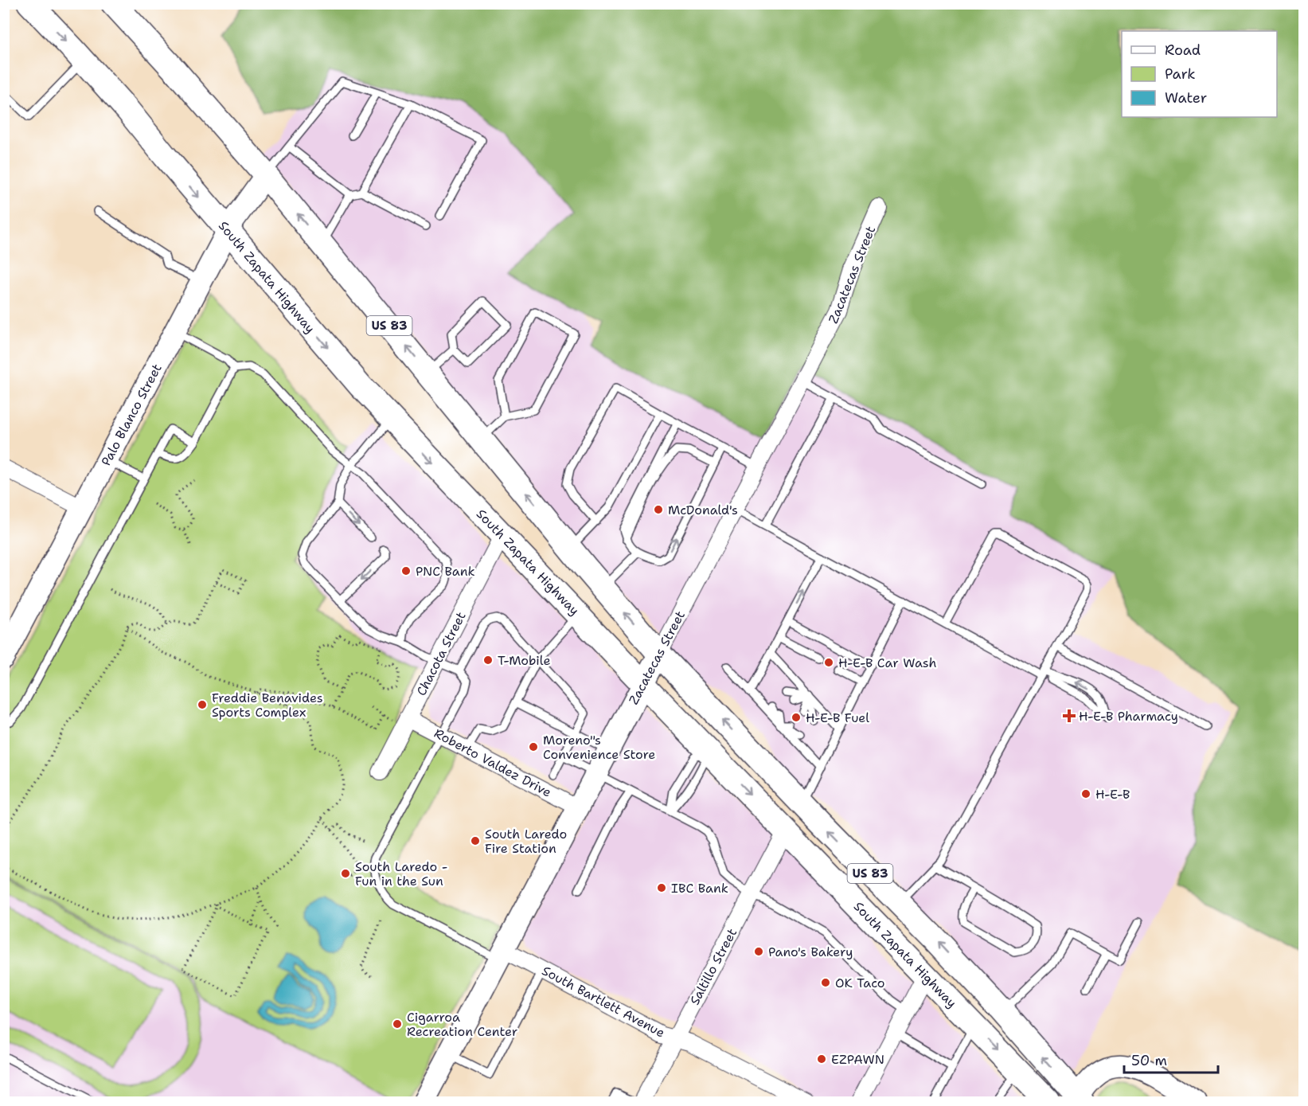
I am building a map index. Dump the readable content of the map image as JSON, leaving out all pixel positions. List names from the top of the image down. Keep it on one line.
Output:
{"streets":{"main road":["South Zapata Highway","US 83"],"street":["Zacatecas Street","Palo Blanco Street","Chacota Street","Roberto Valdez Drive","Saltillo Street","South Bartlett Avenue"]},"crossings":[["Zacatecas Street","South Zapata Highway"],["Zacatecas Street","US 83"],["Zacatecas Street","Roberto Valdez Drive"],["Zacatecas Street","South Bartlett Avenue"],["South Zapata Highway","Palo Blanco Street"],["South Zapata Highway","Chacota Street"],["South Zapata Highway","Saltillo Street"],["US 83","Palo Blanco Street"],["Chacota Street","Roberto Valdez Drive"],["Saltillo Street","South Bartlett Avenue"]],"places":{"other":["McDonald's","PNC Bank","T-Mobile","H-E-B Car Wash","Freddie Benavides Sports Complex","H-E-B Fuel","Moreno\"s Convenience Store","H-E-B","South Laredo Fire Station","South Laredo - Fun in the Sun","IBC Bank","Pano's Bakery","OK Taco","Cigarroa Recreation Center","EZPAWN"],"health":["H-E-B Pharmacy"]},"legend":["Road","Park","Water"],"scale_bar":"50 m"}
